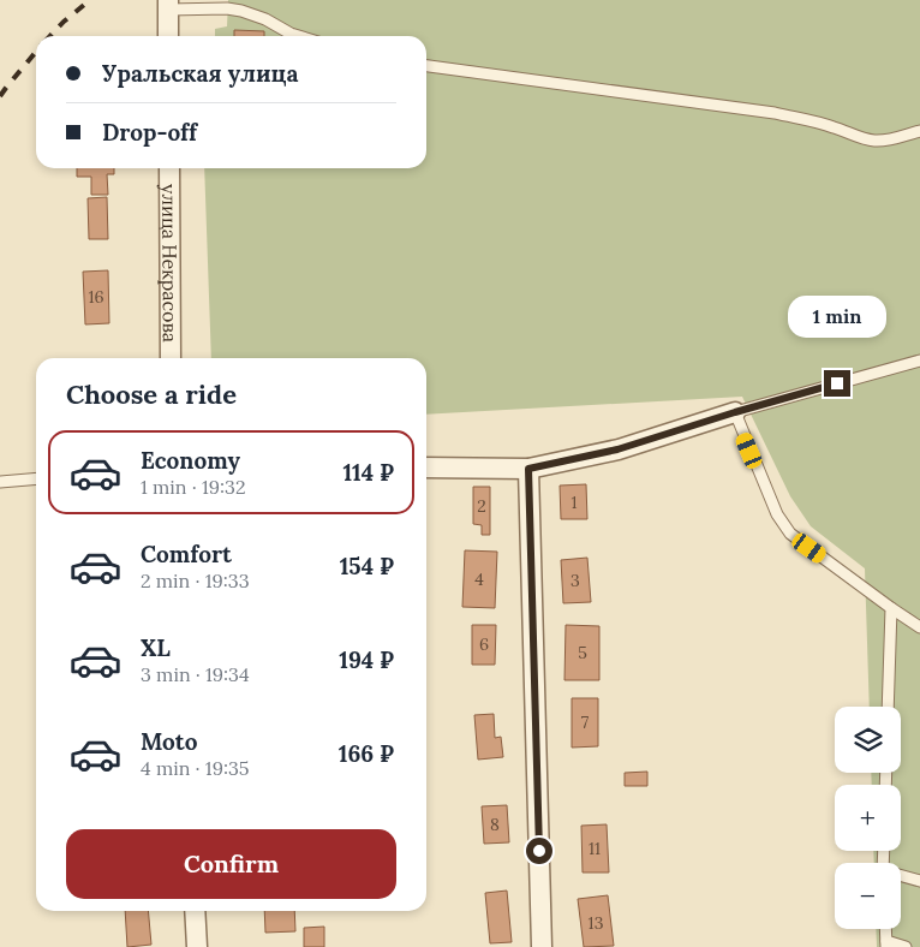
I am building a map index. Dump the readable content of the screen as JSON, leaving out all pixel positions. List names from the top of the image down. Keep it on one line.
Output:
{"streets":{"street":["улица Некрасова"]},"house_numbers":["16","1","2","4","3","6","5","7","8","11","13"],"page":{"banner":["Уральская улица","Drop-off"],"bubble":"1 min","heading":"Choose a ride","list":[{"name":"Economy","note":"1 min · 19:32","value":"114 ₽"},{"name":"Comfort","note":"2 min · 19:33","value":"154 ₽"},{"name":"XL","note":"3 min · 19:34","value":"194 ₽"},{"name":"Moto","note":"4 min · 19:35","value":"166 ₽"}],"map_buttons":["+","−"],"buttons":"Confirm"}}
